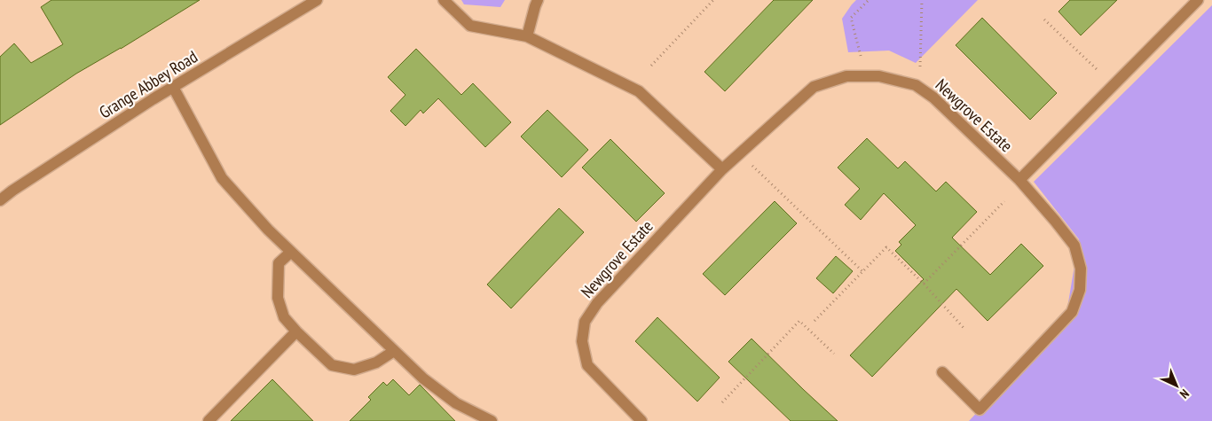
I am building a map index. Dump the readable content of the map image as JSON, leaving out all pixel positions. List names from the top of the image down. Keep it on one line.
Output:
{"streets":{"street":["Grange Abbey Road","Newgrove Estate"]},"north":"bottom right"}
